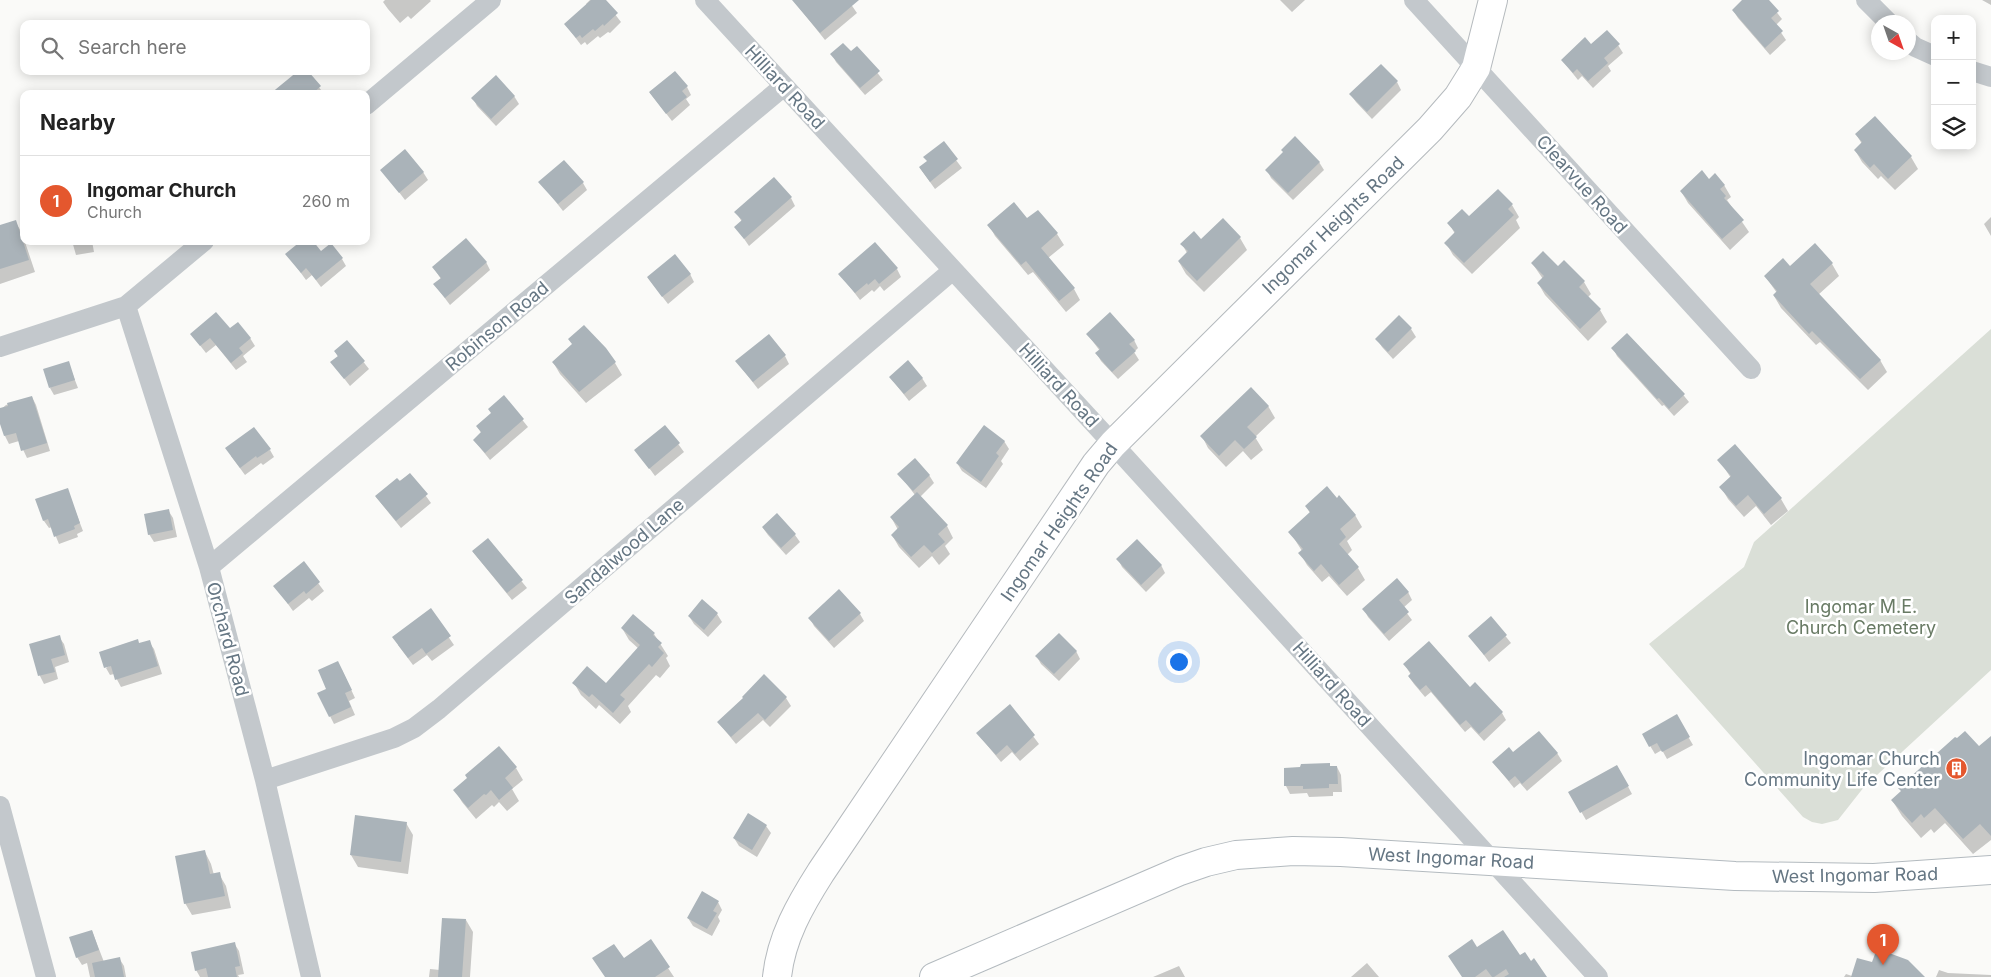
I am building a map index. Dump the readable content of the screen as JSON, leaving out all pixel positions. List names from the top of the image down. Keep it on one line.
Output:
{"streets":{"main road":["Ingomar Heights Road","West Ingomar Road"],"street":["Hilliard Road","Clearvue Road","Robinson Road","Sandalwood Lane","Orchard Road"]},"crossings":[["Hilliard Road","Ingomar Heights Road"],["Hilliard Road","Robinson Road"],["Hilliard Road","Sandalwood Lane"],["Hilliard Road","West Ingomar Road"],["Clearvue Road","Ingomar Heights Road"],["Robinson Road","Orchard Road"],["Sandalwood Lane","Orchard Road"]],"parks":["Ingomar M.E. Church Cemetery"],"places":{"building":["Ingomar Church Community Life Center"]},"north":"bottom right","page":{"map_buttons":["+","−"],"search":"Search here","heading":"Nearby","list":[{"mark":"1","name":"Ingomar Church","note":"Church","value":"260 m"}],"pins":"1"}}
